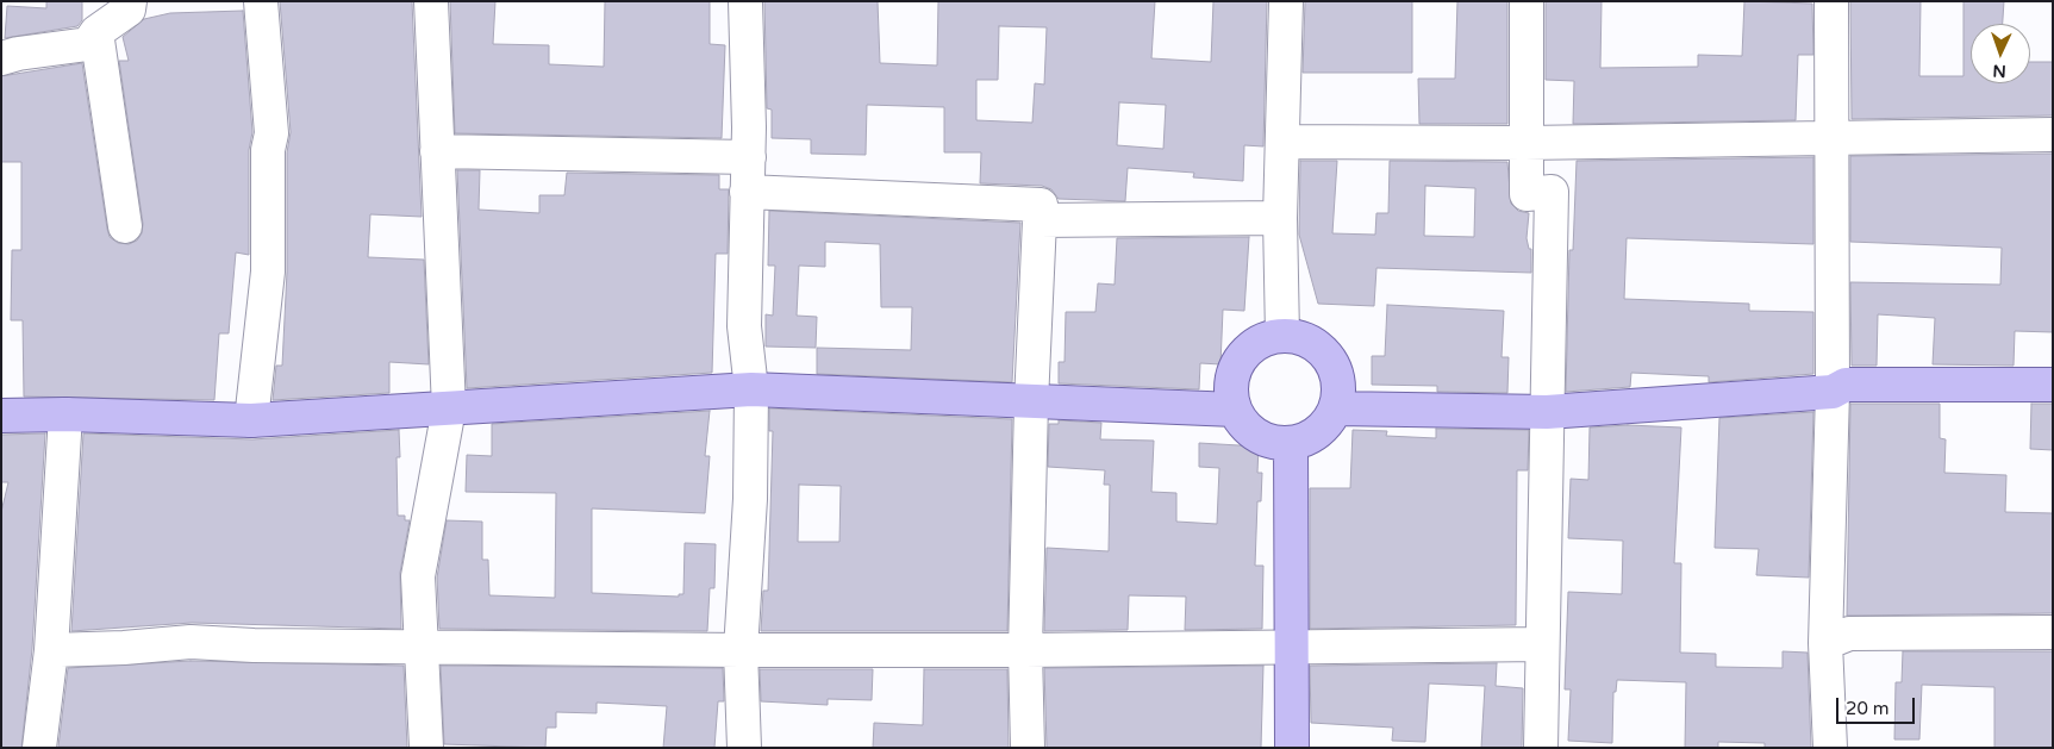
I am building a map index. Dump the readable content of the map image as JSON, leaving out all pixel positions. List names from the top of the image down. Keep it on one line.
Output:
{"scale_bar":"20 m","north":"bottom"}
